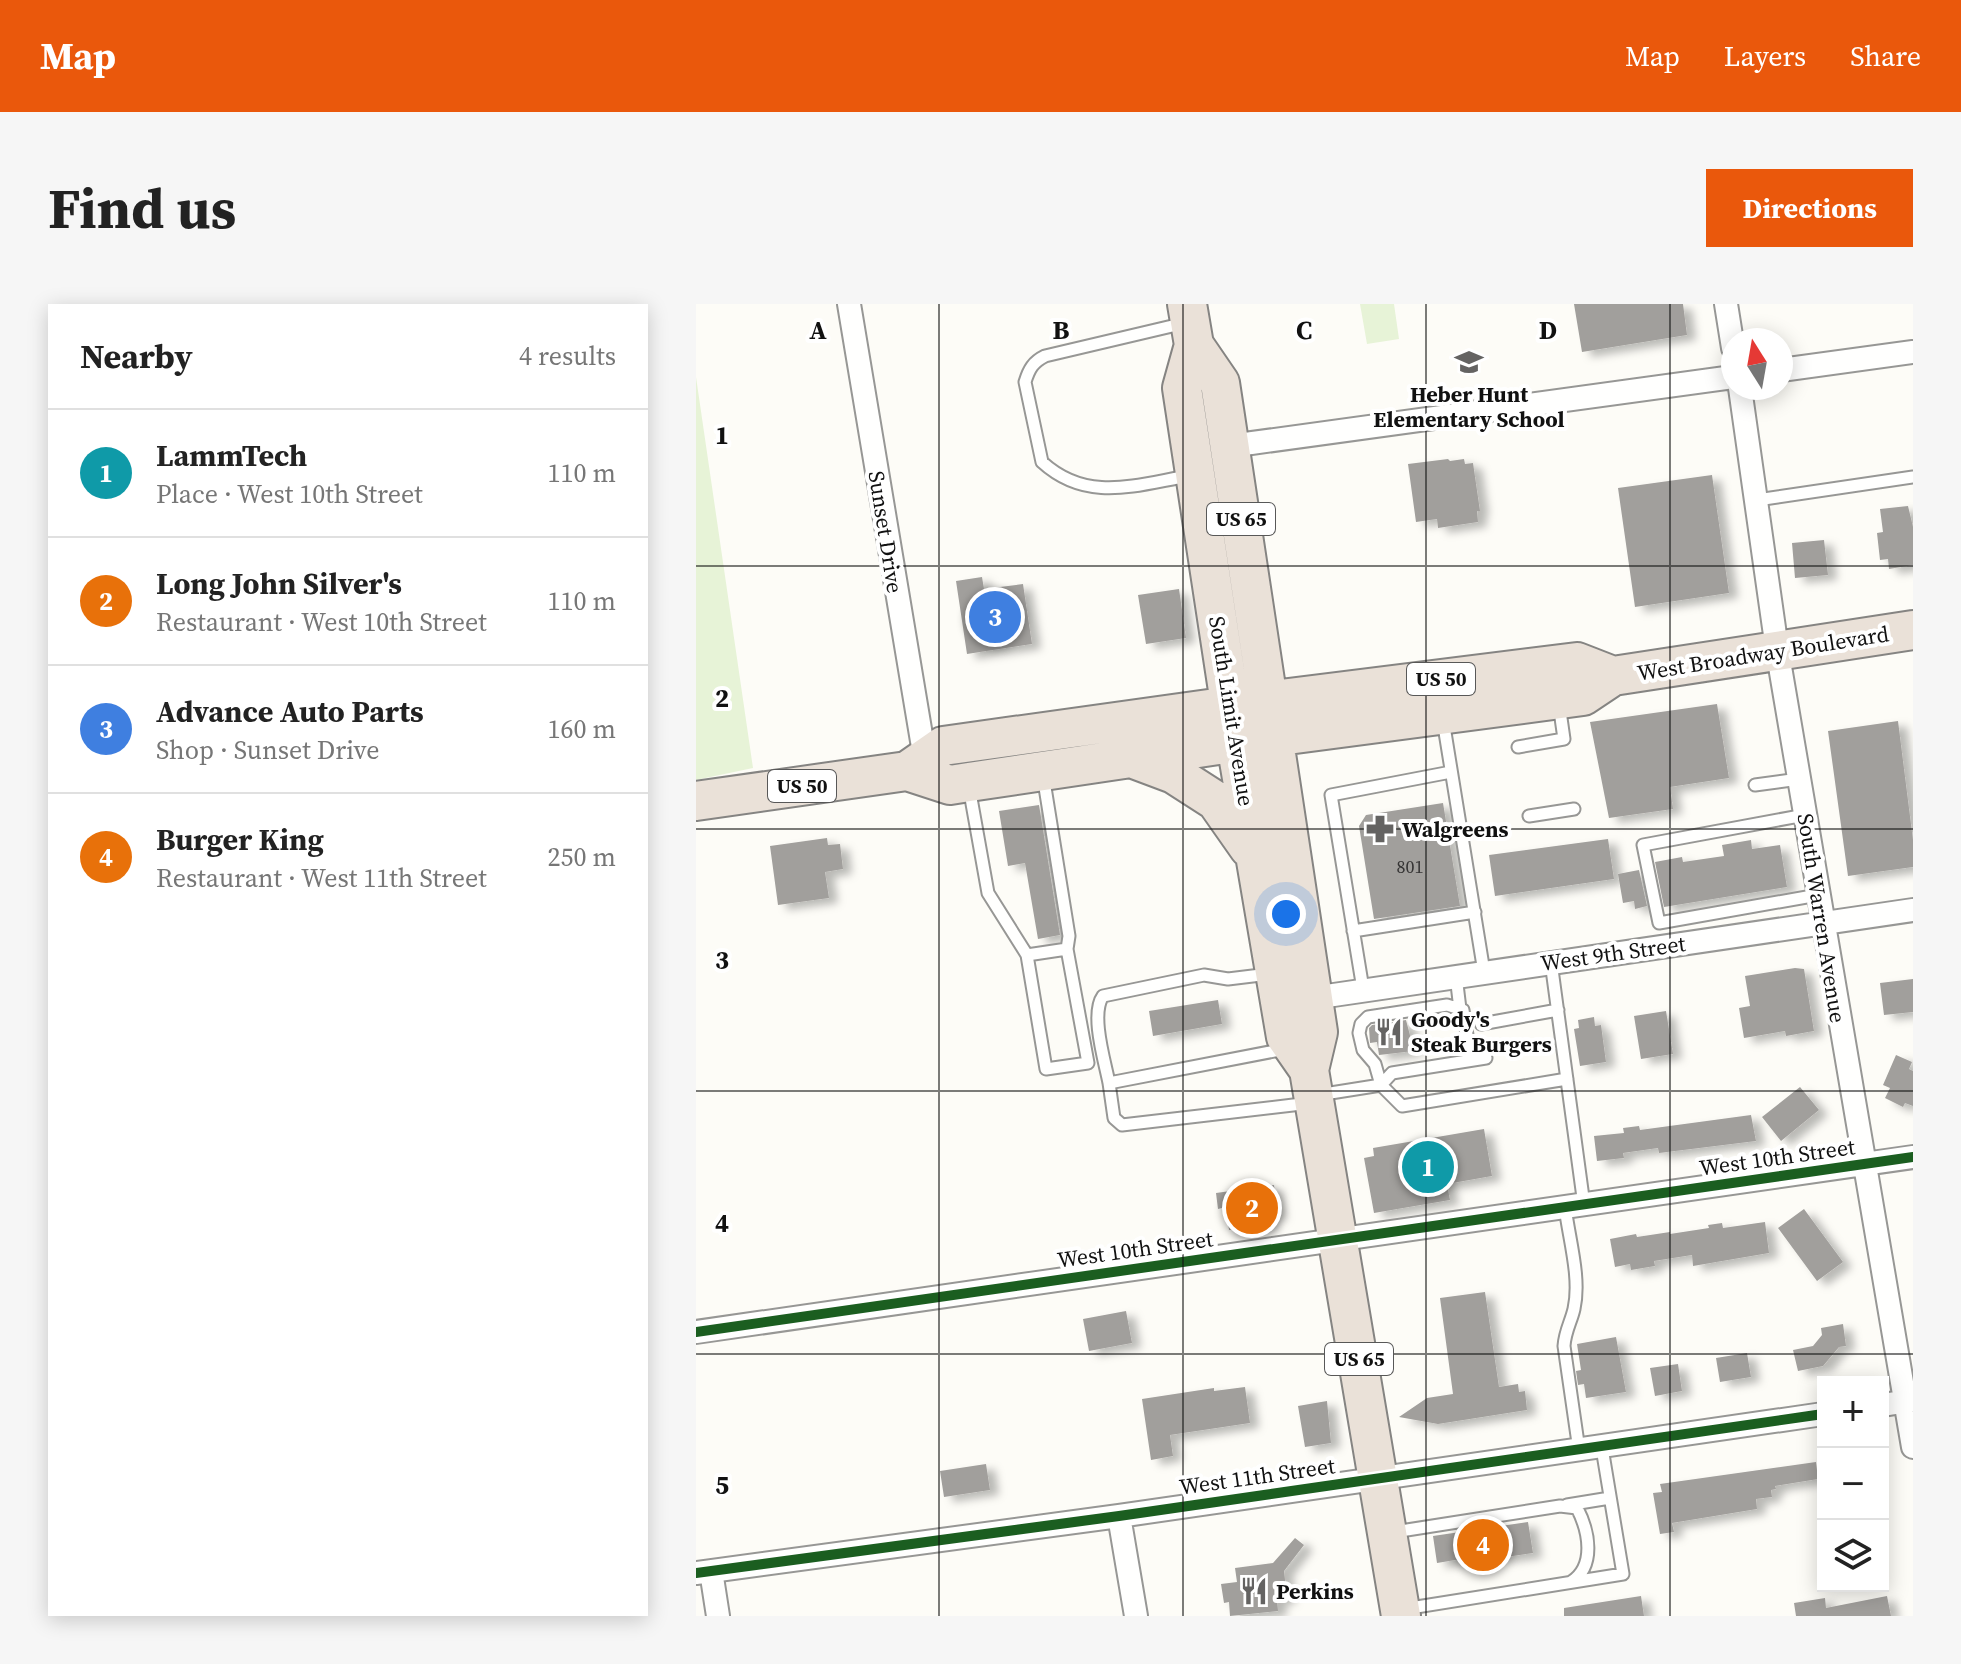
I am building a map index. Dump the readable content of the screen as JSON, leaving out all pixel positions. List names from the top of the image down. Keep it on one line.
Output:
{"streets":{"highway":["US 65","West Broadway Boulevard","US 50","South Limit Avenue"],"street":["Sunset Drive","South Warren Avenue","West 9th Street","West 10th Street","West 11th Street"]},"crossings":[["Sunset Drive","West Broadway Boulevard"],["West Broadway Boulevard","South Limit Avenue"],["West Broadway Boulevard","South Warren Avenue"],["South Limit Avenue","West 9th Street"],["South Limit Avenue","West 10th Street"],["South Limit Avenue","West 11th Street"],["South Warren Avenue","West 9th Street"],["South Warren Avenue","West 10th Street"]],"places":{"school or university":["Heber Hunt Elementary School"],"pharmacy":["Walgreens"],"restaurant":["Goody's Steak Burgers","Perkins"]},"house_numbers":["801"],"north":"top","page":{"header":"Map","nav":["Map","Layers","Share"],"buttons":"Directions","title":"Find us","heading":["Nearby","4 results"],"list":[{"mark":"1","name":"LammTech","note":"Place · West 10th Street","value":"110 m"},{"mark":"2","name":"Long John Silver's","note":"Restaurant · West 10th Street","value":"110 m"},{"mark":"3","name":"Advance Auto Parts","note":"Shop · Sunset Drive","value":"160 m"},{"mark":"4","name":"Burger King","note":"Restaurant · West 11th Street","value":"250 m"}],"pins":["3","1","2","4"],"map_buttons":["+","−"]},"grid":{"columns":["A","B","C","D"],"rows":["1","2","3","4","5"]}}
